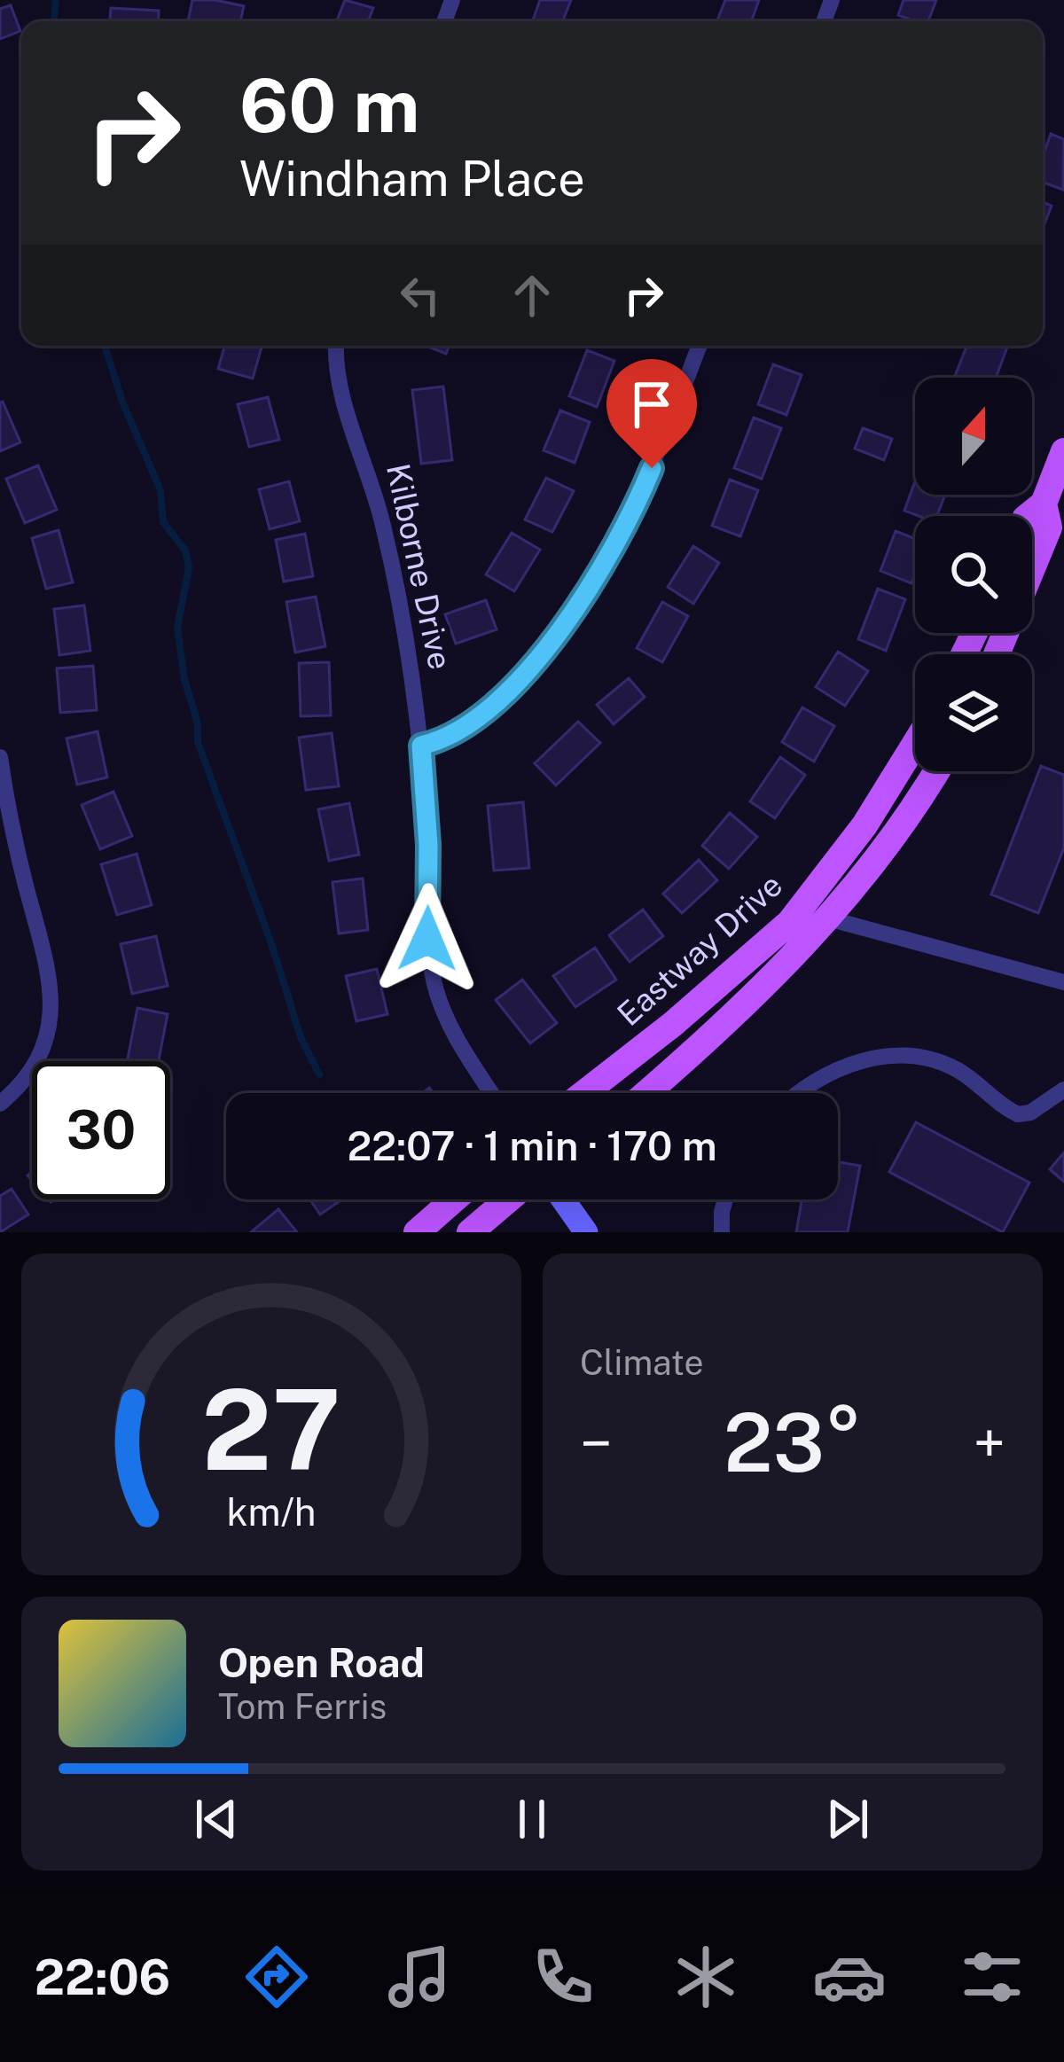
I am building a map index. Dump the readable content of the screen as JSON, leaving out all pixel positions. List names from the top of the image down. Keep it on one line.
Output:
{"streets":{"main road":["Eastway Drive"],"street":["Kilborne Drive"]},"north":"top","page":{"turn":["60 m","Windham Place"],"limit":"30","trip":"22:07 · 1 min · 170 m","tile":"Climate","heat":["−","23°","+"],"song":["Open Road","Tom Ferris"],"tabs":"22:06","gauge":["27","km/h"]}}
